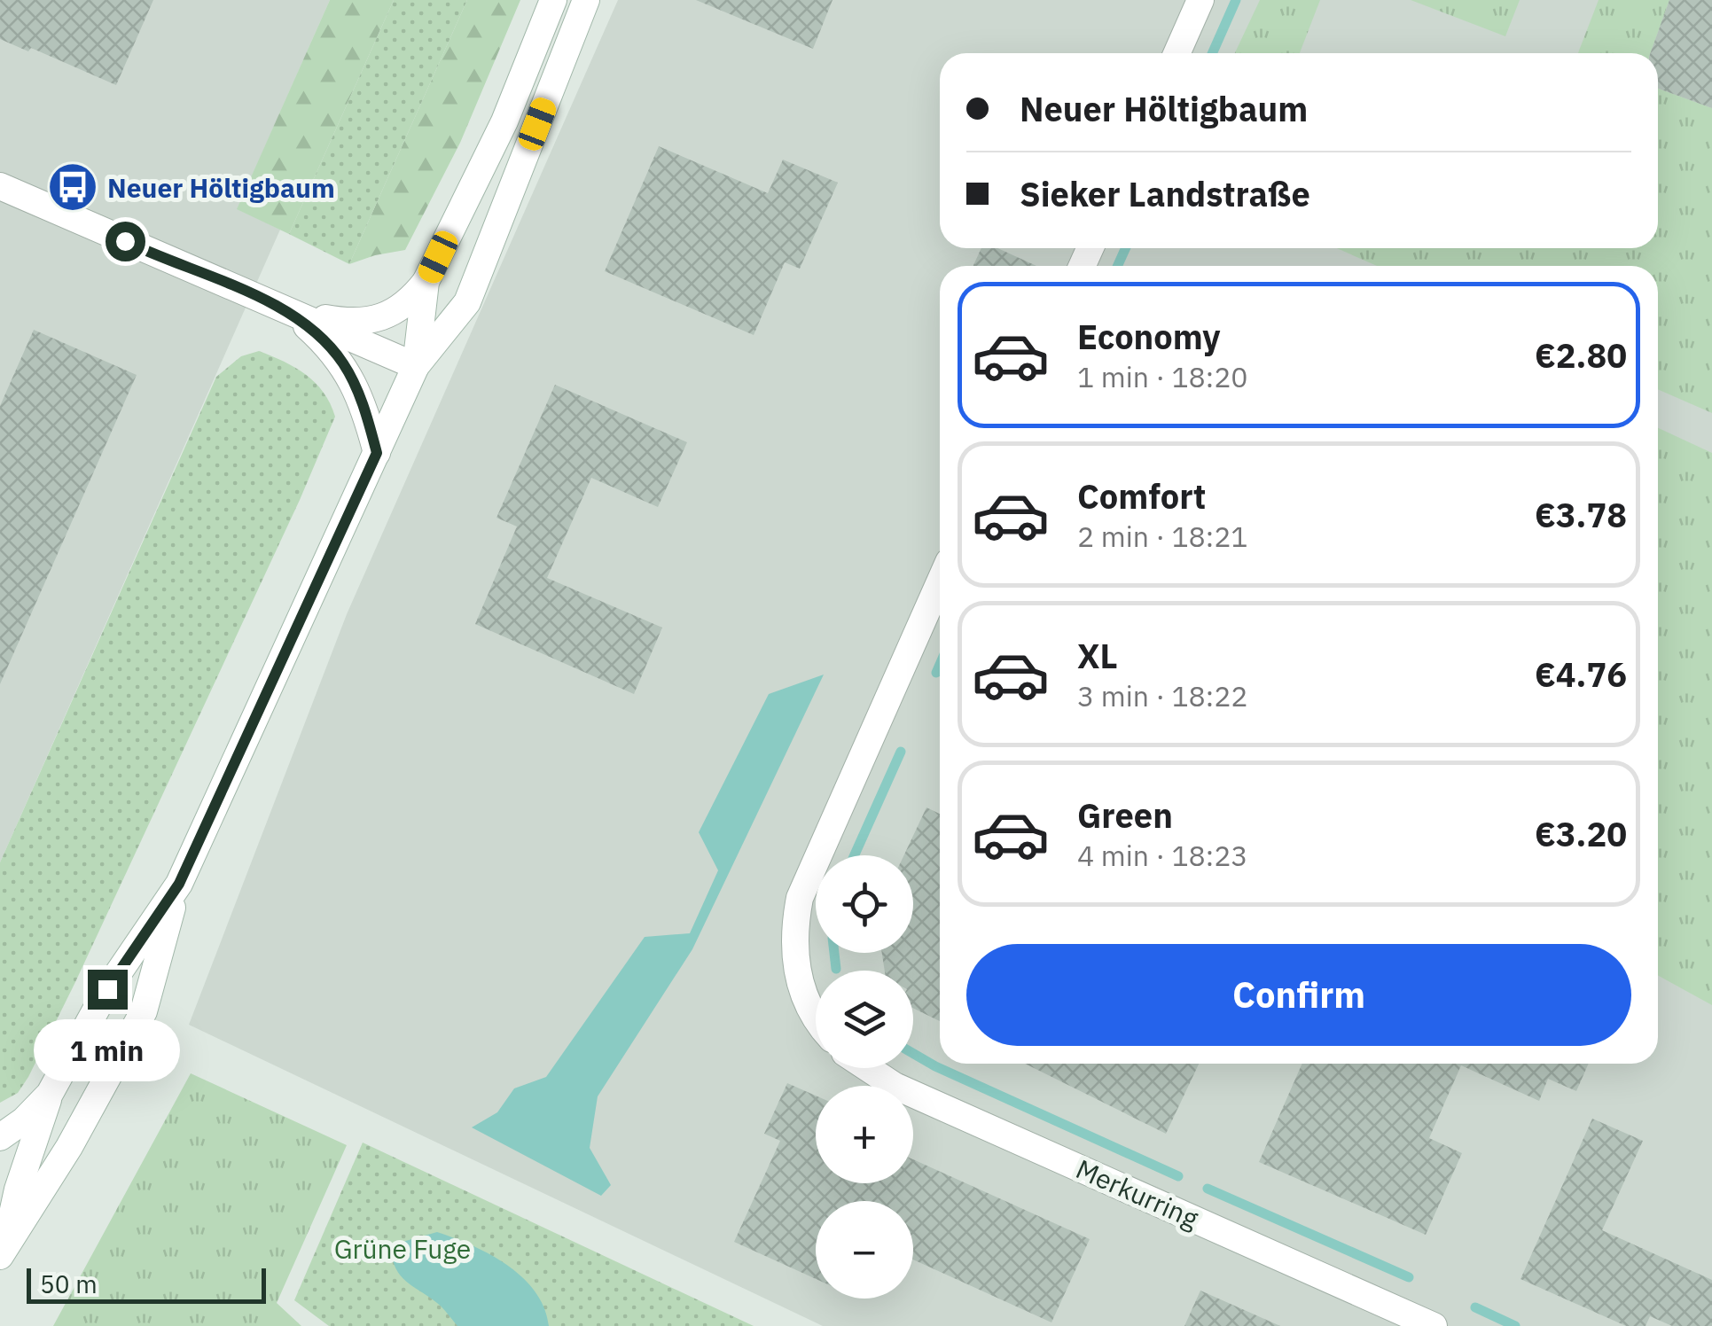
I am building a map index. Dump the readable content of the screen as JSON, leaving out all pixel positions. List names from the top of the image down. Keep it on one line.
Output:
{"streets":{"main road":["Merkurring"]},"parks":["Grüne Fuge"],"places":{"bus stop":["Neuer Höltigbaum"]},"scale_bar":"50 m","page":{"banner":["Neuer Höltigbaum","Sieker Landstraße"],"list":[{"name":"Economy","note":"1 min · 18:20","value":"€2.80"},{"name":"Comfort","note":"2 min · 18:21","value":"€3.78"},{"name":"XL","note":"3 min · 18:22","value":"€4.76"},{"name":"Green","note":"4 min · 18:23","value":"€3.20"}],"map_buttons":["+","−"],"buttons":"Confirm","bubble":"1 min","scale":"50 m"}}
